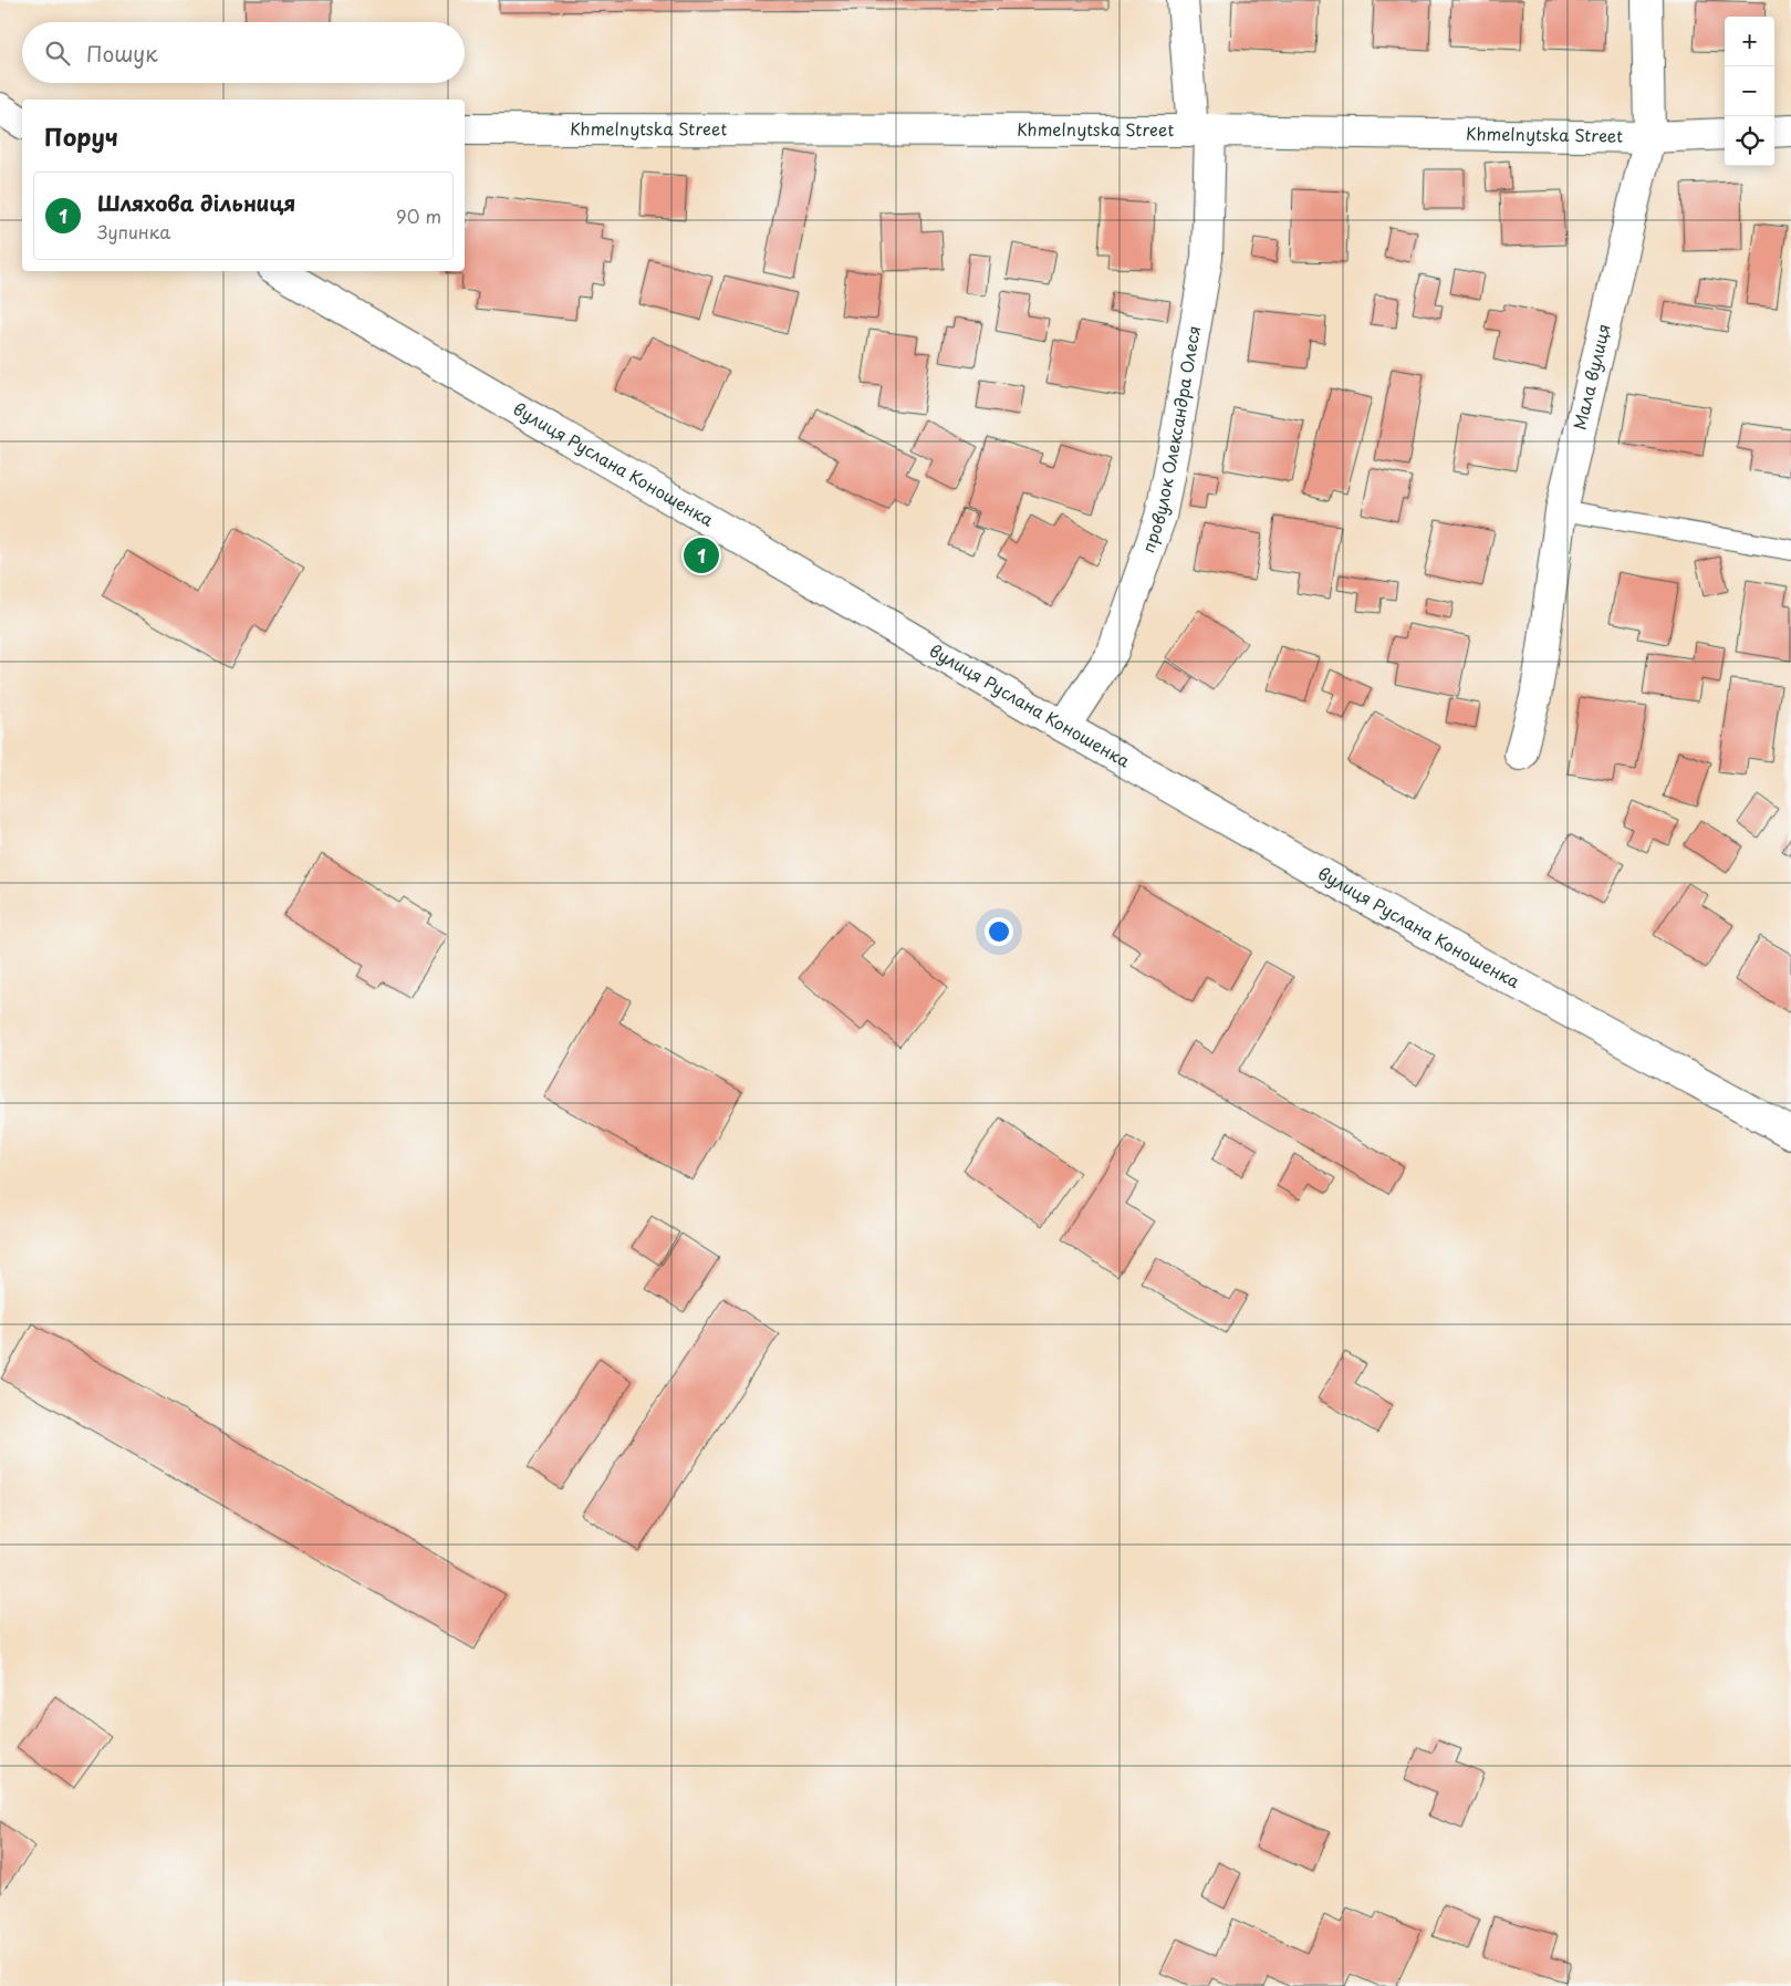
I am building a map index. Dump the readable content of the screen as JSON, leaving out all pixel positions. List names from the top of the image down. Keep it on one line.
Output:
{"streets":{"street":["Khmelnytska Street","Мала вулиця","провулок Олександра Олеся","вулиця Руслана Коношенка"]},"crossings":[["Khmelnytska Street","Мала вулиця"],["Khmelnytska Street","провулок Олександра Олеся"],["провулок Олександра Олеся","вулиця Руслана Коношенка"]],"page":{"map_buttons":["+","−"],"search":"Пошук","heading":"Поруч","list":[{"mark":"1","name":"Шляхова дільниця","note":"Зупинка","value":"90 m"}],"pins":"1"}}
